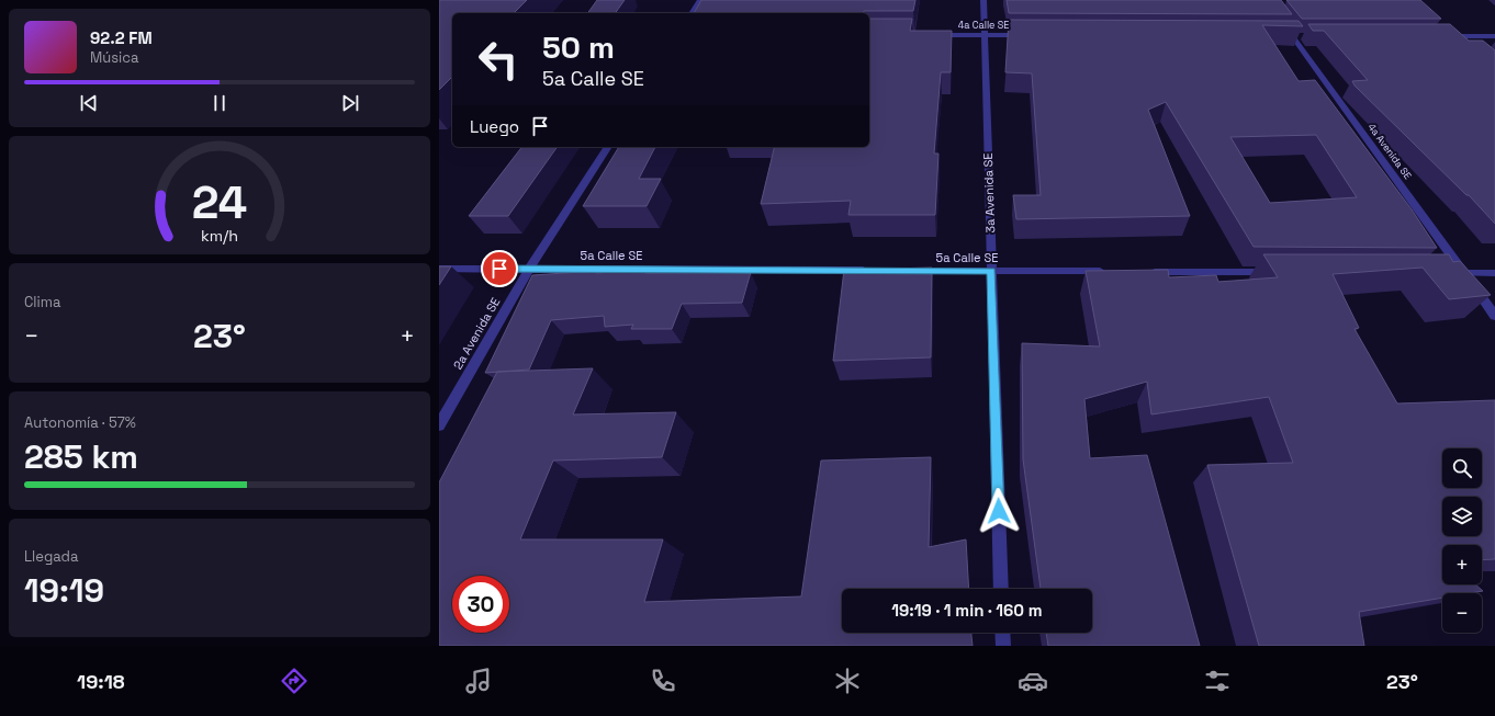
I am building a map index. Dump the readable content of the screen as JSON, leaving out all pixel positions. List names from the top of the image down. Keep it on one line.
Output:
{"streets":{"street":["4a Calle SE","4a Avenida SE","3a Avenida SE","5a Calle SE","2a Avenida SE"]},"crossings":[["4a Calle SE","3a Avenida SE"],["3a Avenida SE","5a Calle SE"],["5a Calle SE","2a Avenida SE"]],"page":{"turn":["50 m","5a Calle SE"],"song":["92.2 FM","Música"],"then":"Luego","tile":["Clima",["Autonomía · 57%","285 km"],["Llegada","19:19"]],"heat":["−","23°","+"],"map_buttons":["+","−"],"limit":"30","trip":"19:19 · 1 min · 160 m","tabs":["19:18","23°"],"gauge":["24","km/h"]}}
